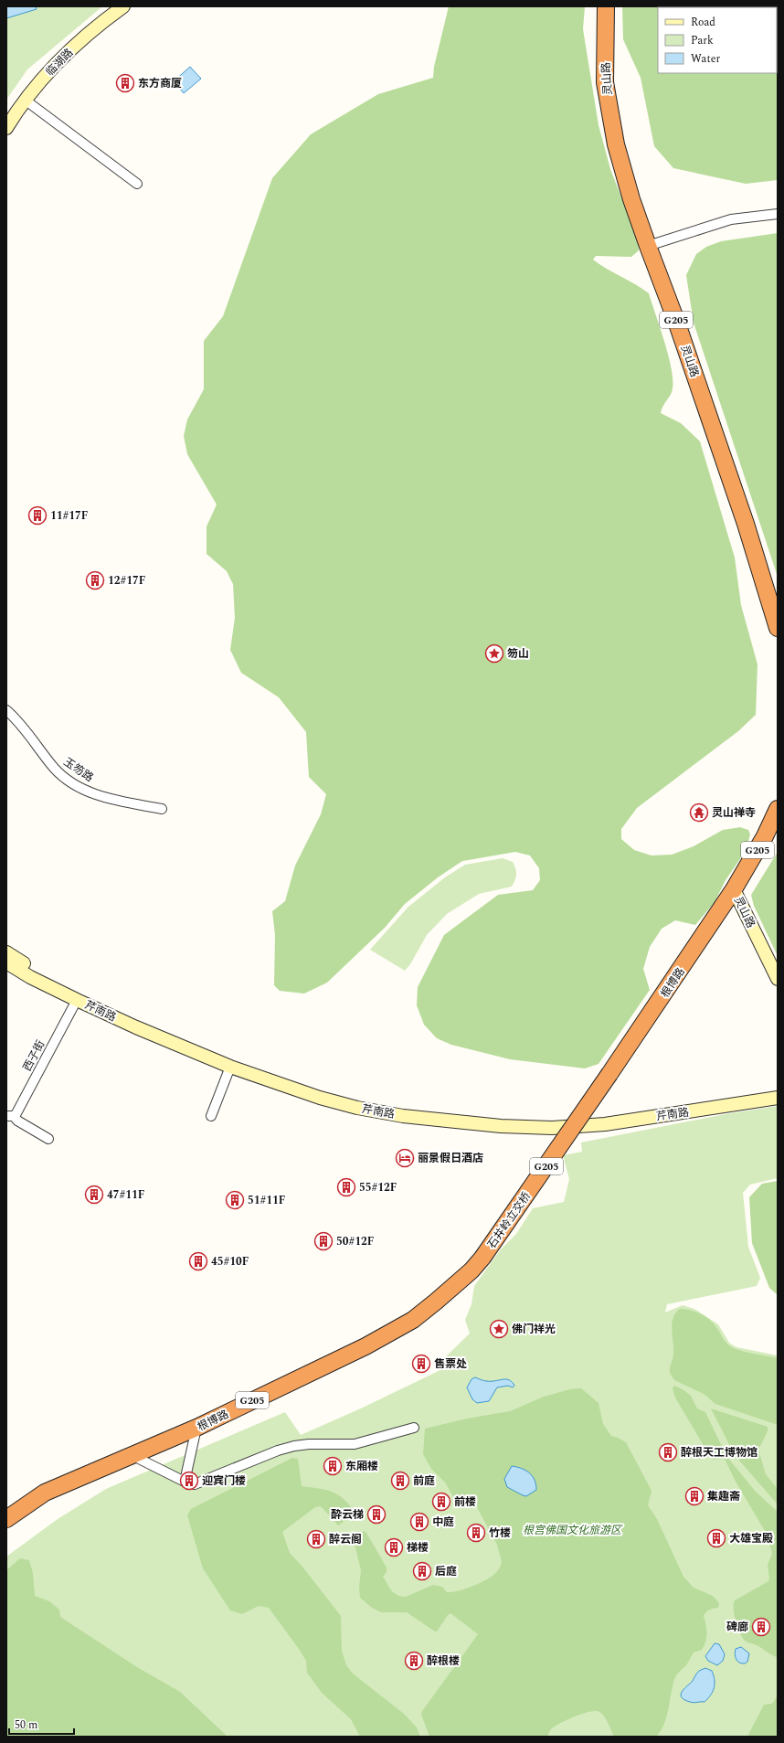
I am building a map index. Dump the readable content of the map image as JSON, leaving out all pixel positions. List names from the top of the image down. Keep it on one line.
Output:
{"streets":{"highway":["灵山路","G205","根博路","石井岭立交桥"],"main road":["临湖路","芹南路"],"street":["玉笏路","西子街"]},"crossings":[["灵山路","根博路"],["根博路","石井岭立交桥"],["芹南路","西子街"]],"parks":["根宫佛国文化旅游区"],"places":{"building":["东方商厦","11#17F","12#17F","55#12F","47#11F","51#11F","50#12F","45#10F","售票处","醉根天工博物馆","东厢楼","迎宾门楼","前庭","集趣斋","前楼","酔云梯","中庭","竹楼","大雄宝殿","醉云阁","梯楼","后庭","碑廊","醉根楼"],"place":["笏山","佛门祥光"],"temple":["灵山禅寺"],"hotel":["丽景假日酒店"]},"legend":["Road","Park","Water"],"scale_bar":"50 m"}
